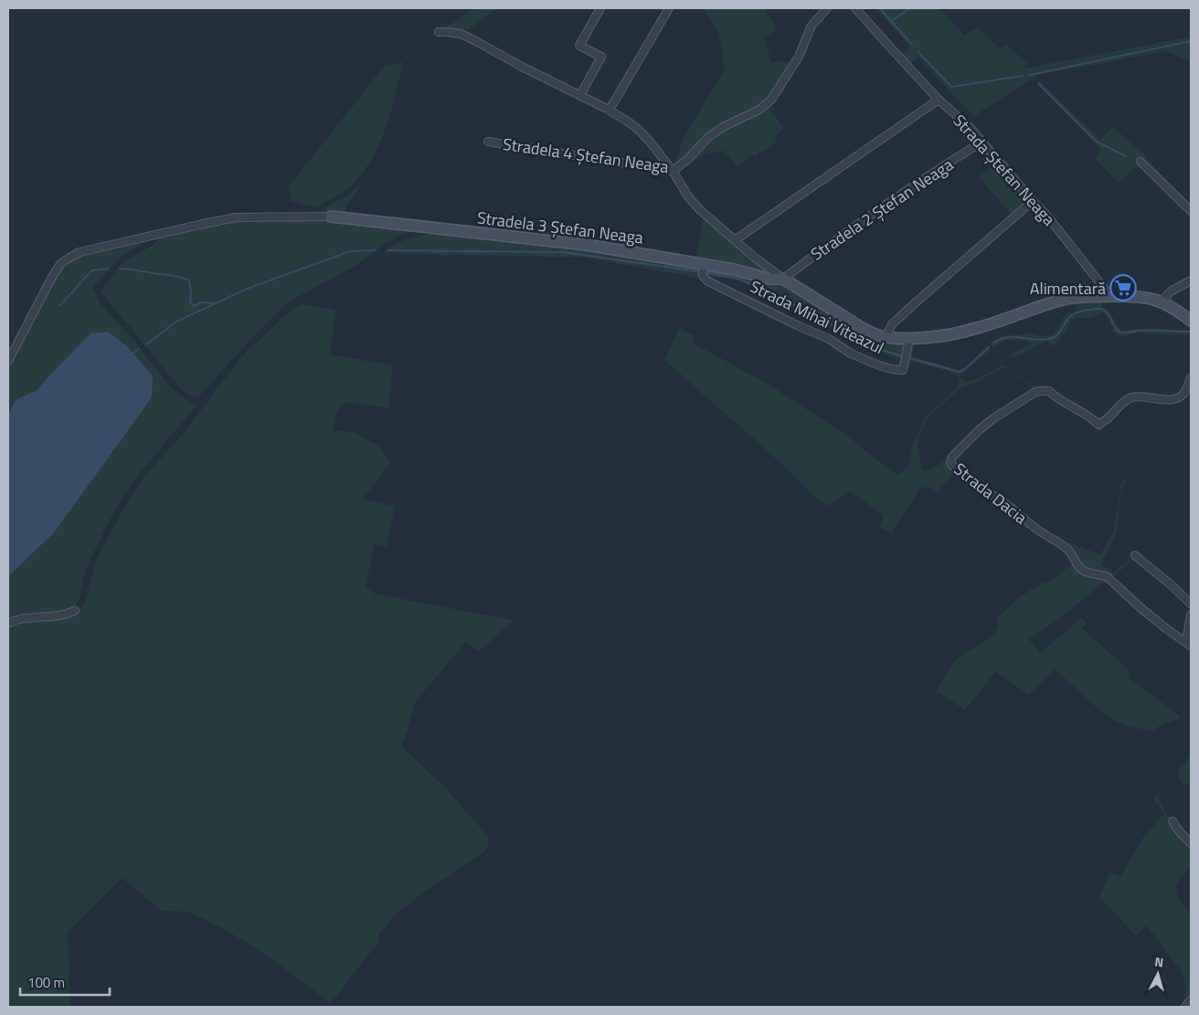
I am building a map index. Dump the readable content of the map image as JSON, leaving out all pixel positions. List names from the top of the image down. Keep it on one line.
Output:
{"streets":{"street":["Stradela 4 Ștefan Neaga","Strada Ștefan Neaga","Stradela 2 Ștefan Neaga","Stradela 3 Ștefan Neaga","Strada Mihai Viteazul","Strada Dacia"]},"crossings":[["Stradela 4 Ștefan Neaga","Strada Mihai Viteazul"],["Strada Ștefan Neaga","Stradela 2 Ștefan Neaga"],["Strada Ștefan Neaga","Strada Mihai Viteazul"],["Stradela 2 Ștefan Neaga","Stradela 3 Ștefan Neaga"],["Stradela 2 Ștefan Neaga","Strada Mihai Viteazul"],["Stradela 3 Ștefan Neaga","Strada Mihai Viteazul"]],"places":{"supermarket":["Alimentară"]},"scale_bar":"100 m","north":"top"}
